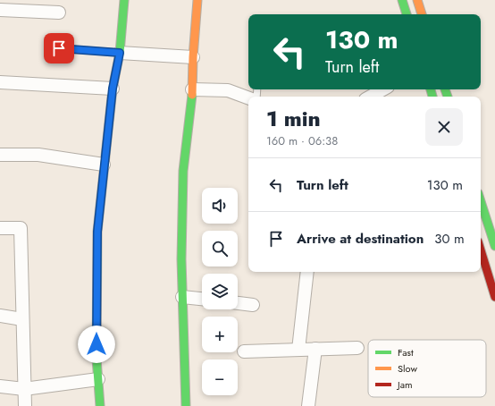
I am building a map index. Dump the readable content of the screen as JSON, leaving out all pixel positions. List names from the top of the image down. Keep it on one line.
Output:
{"legend":["Fast","Slow","Jam"],"page":{"turn":["130 m","Turn left"],"heading":["1 min","160 m · 06:38"],"list":[{"name":"Turn left","value":"130 m"},{"name":"Arrive at destination","value":"30 m"}],"map_buttons":["+","−"]}}
